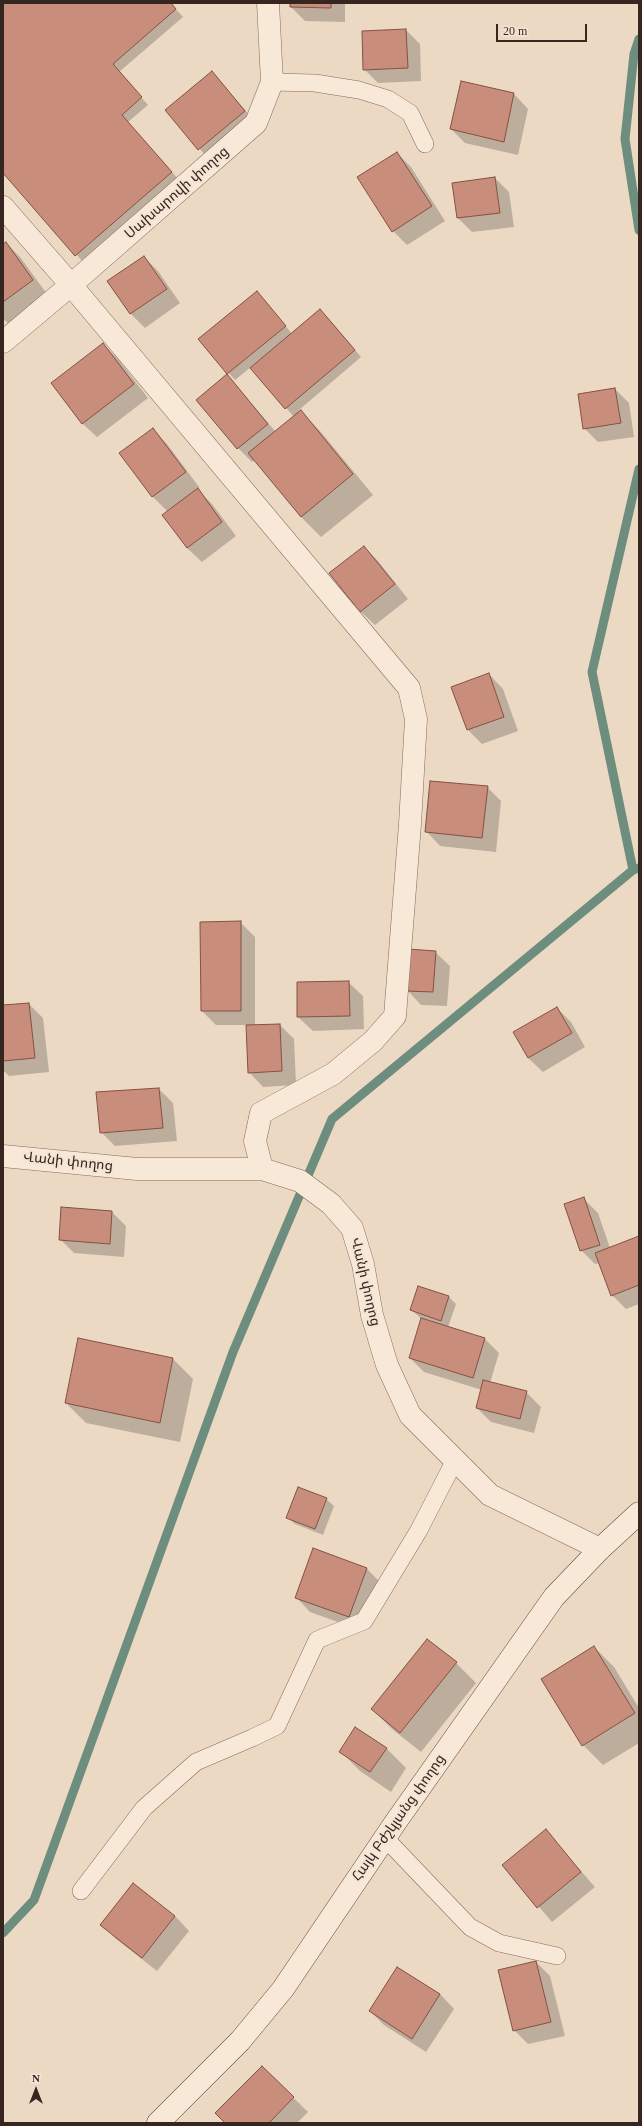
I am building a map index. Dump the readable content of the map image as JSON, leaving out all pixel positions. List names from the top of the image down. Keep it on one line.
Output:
{"streets":{"street":["Սախարովի փողոց","Վանի փողոց","Հայկ Բժշկյանց փողոց"]},"crossings":[["Վանի փողոց","Հայկ Բժշկյանց փողոց"]],"scale_bar":"20 m","north":"top"}
